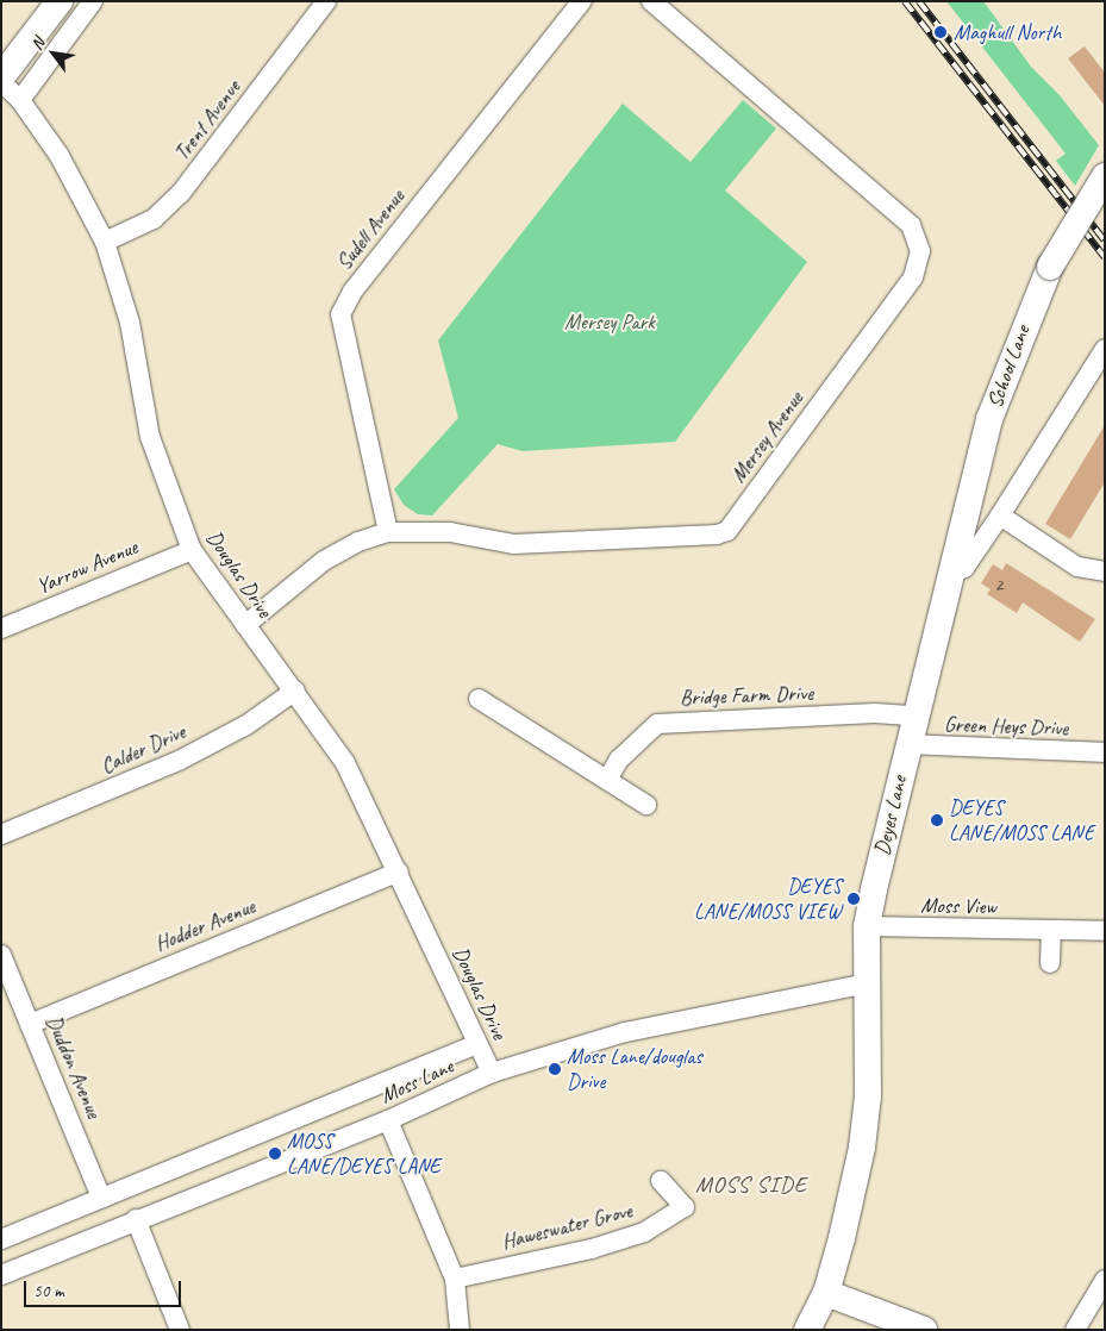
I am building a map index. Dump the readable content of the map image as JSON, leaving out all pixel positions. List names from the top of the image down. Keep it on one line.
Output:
{"streets":{"street":["Trent Avenue","Sudell Avenue","School Lane","Mersey Avenue","Yarrow Avenue","Douglas Drive","Bridge Farm Drive","Green Heys Drive","Calder Drive","Deyes Lane","Moss View","Hodder Avenue","Duddon Avenue","Moss Lane","Haweswater Grove"]},"crossings":[["Trent Avenue","Douglas Drive"],["Sudell Avenue","Mersey Avenue"],["School Lane","Deyes Lane"],["Mersey Avenue","Douglas Drive"],["Yarrow Avenue","Douglas Drive"],["Douglas Drive","Calder Drive"],["Douglas Drive","Hodder Avenue"],["Douglas Drive","Moss Lane"],["Bridge Farm Drive","Deyes Lane"],["Green Heys Drive","Deyes Lane"],["Deyes Lane","Moss View"],["Deyes Lane","Moss Lane"],["Hodder Avenue","Duddon Avenue"]],"districts":["MOSS SIDE"],"parks":["Mersey Park"],"places":["Maghull North","DEYES LANE/MOSS LANE","DEYES LANE/MOSS VIEW","Moss Lane/douglas Drive","MOSS LANE/DEYES LANE"],"house_numbers":["2"],"scale_bar":"50 m","north":"top left"}
